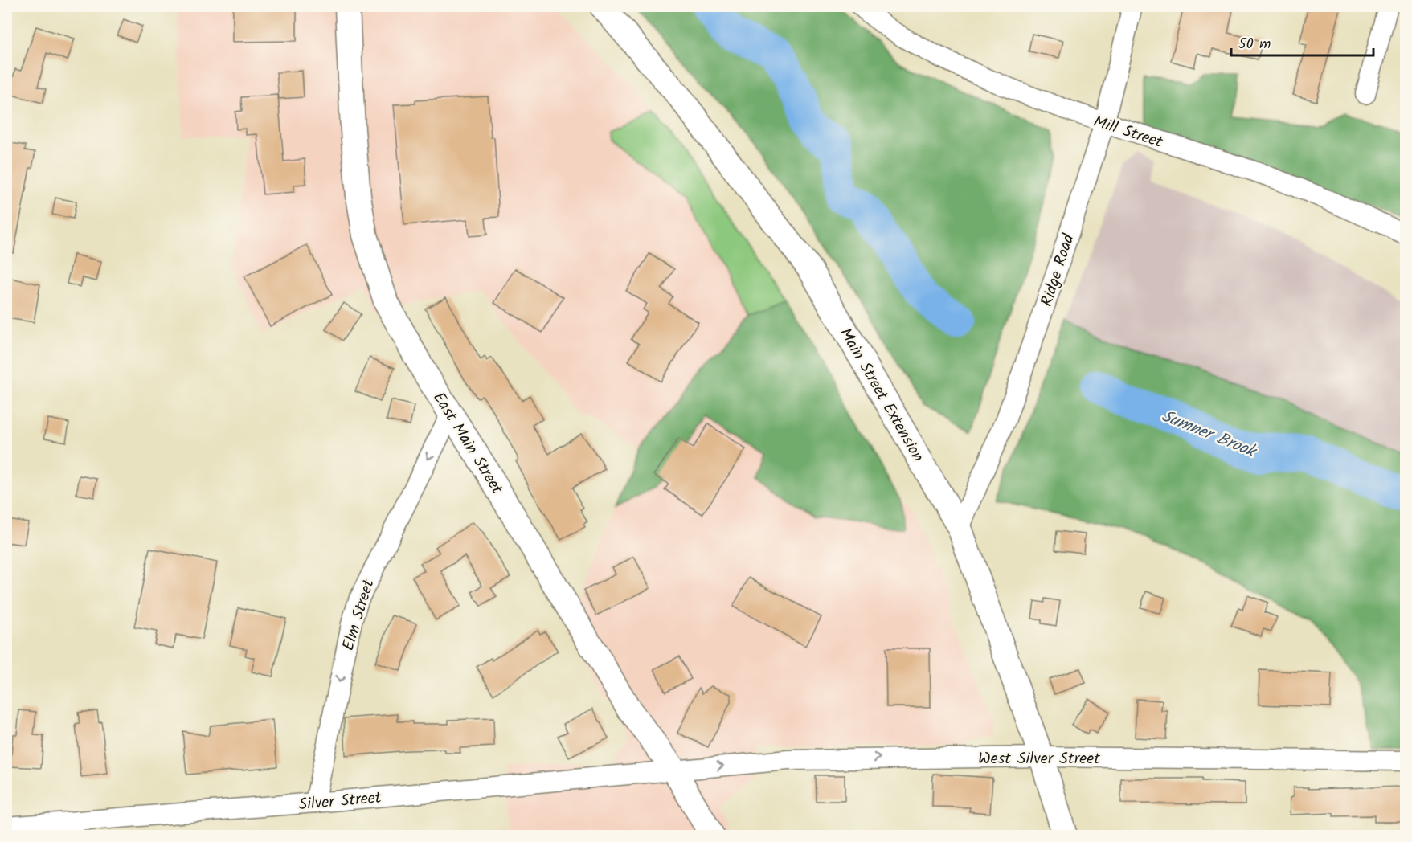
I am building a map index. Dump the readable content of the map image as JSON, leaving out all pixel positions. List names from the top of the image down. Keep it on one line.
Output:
{"streets":{"main road":["Main Street Extension","East Main Street"],"street":["Mill Street","Ridge Road","Elm Street","West Silver Street","Silver Street"]},"crossings":[["Mill Street","Ridge Road"],["Ridge Road","Main Street Extension"],["Main Street Extension","West Silver Street"],["East Main Street","Elm Street"],["East Main Street","West Silver Street"],["East Main Street","Silver Street"],["Elm Street","Silver Street"],["West Silver Street","Silver Street"]],"one_way":["Elm Street","West Silver Street"],"water":["Sumner Brook"],"scale_bar":"50 m"}
